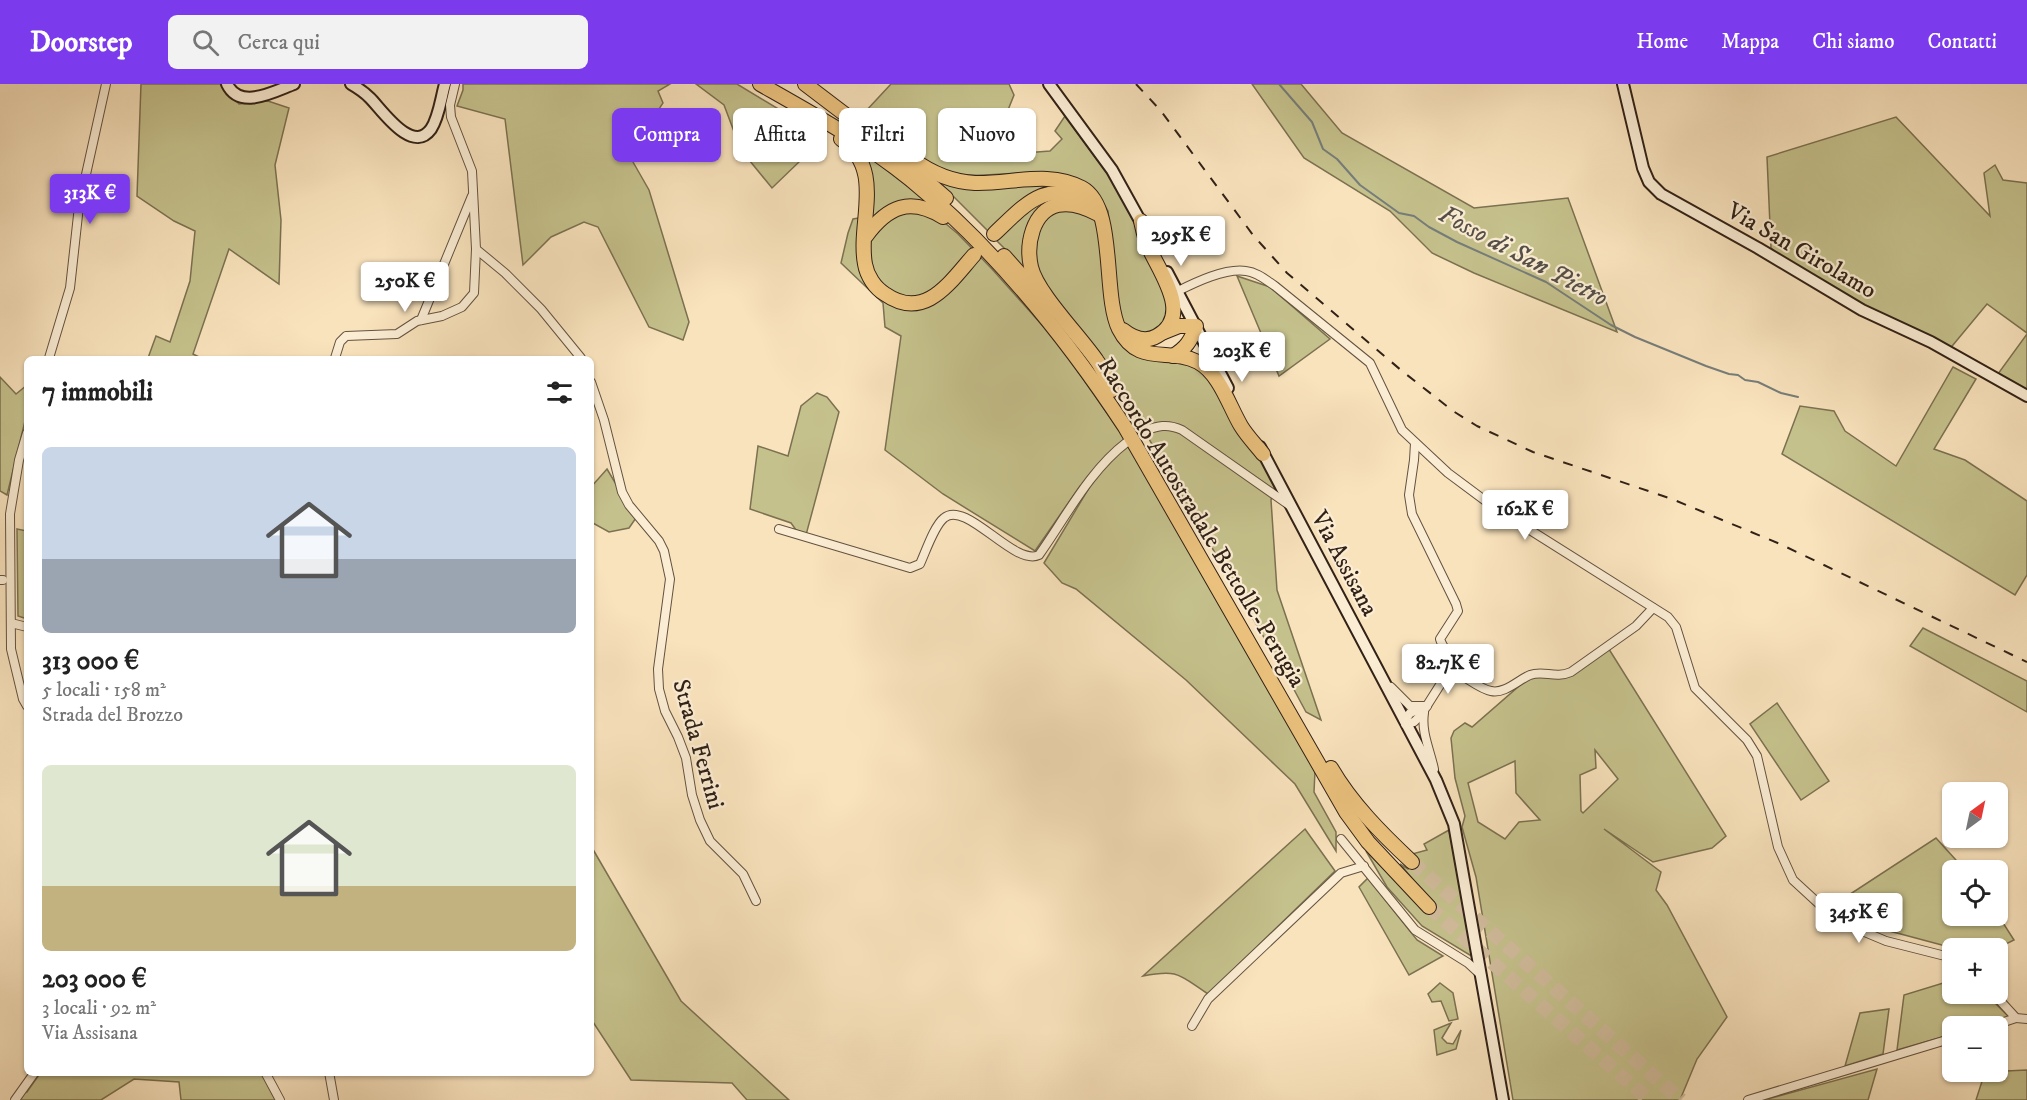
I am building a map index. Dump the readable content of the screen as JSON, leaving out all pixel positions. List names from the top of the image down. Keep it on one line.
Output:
{"streets":{"highway":["Raccordo Autostradale Bettolle-Perugia"],"main road":["Via San Girolamo","Via Assisana"],"street":["Strada Ferrini"]},"water":["Fosso di San Pietro"],"north":"top right","page":{"header":"Doorstep","search":"Cerca qui","nav":["Home","Mappa","Chi siamo","Contatti"],"chip":["Compra","Affitta","Filtri","Nuovo"],"price":["313K €","295K €","250K €","203K €","162K €","82.7K €","345K €"],"heading":"7 immobili","list":[{"name":"313 000 €","note":"5 locali · 158 m² · Strada del Brozzo"},{"name":"203 000 €","note":"3 locali · 92 m² · Via Assisana"}],"map_buttons":["+","−"]}}
